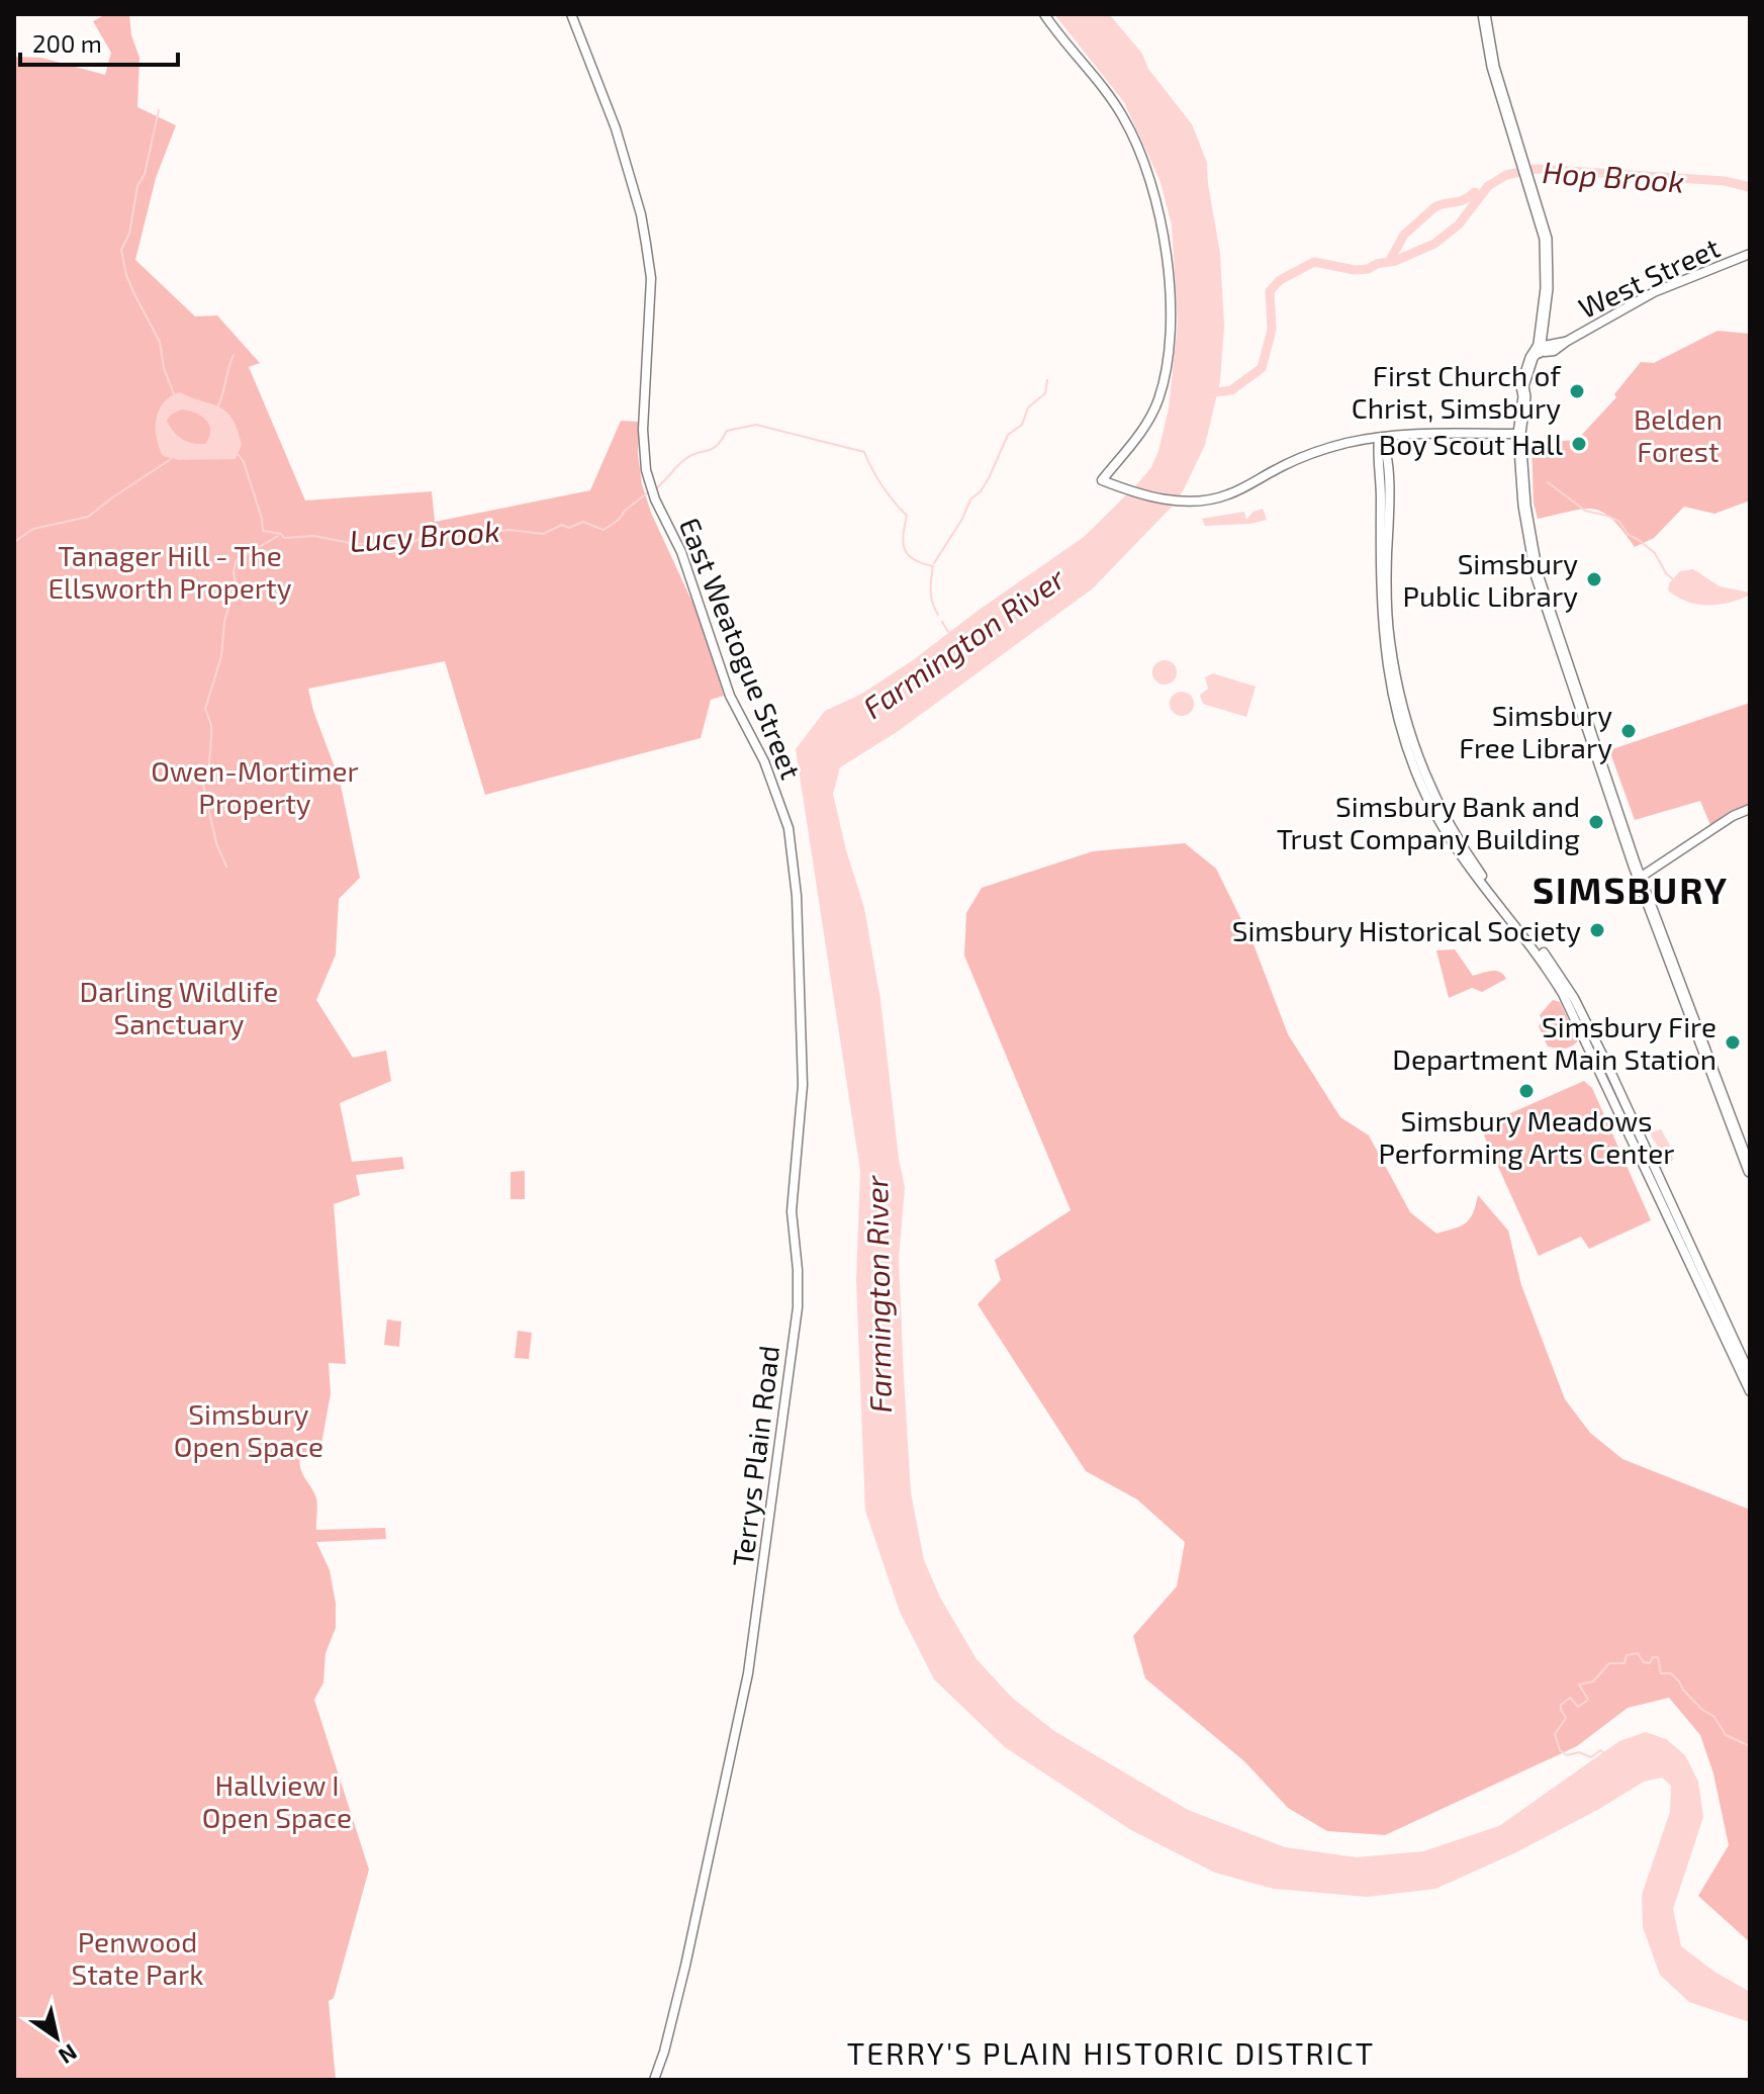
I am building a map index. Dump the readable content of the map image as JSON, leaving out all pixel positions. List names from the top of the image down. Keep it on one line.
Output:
{"streets":{"street":["West Street","East Weatogue Street","Terrys Plain Road"]},"crossings":[["East Weatogue Street","Terrys Plain Road"]],"districts":["SIMSBURY","TERRY'S PLAIN HISTORIC DISTRICT"],"water":["Hop Brook","Lucy Brook","Farmington River"],"parks":["Belden Forest","Tanager Hill - The Ellsworth Property","Owen-Mortimer Property","Darling Wildlife Sanctuary","Simsbury Open Space","Hallview I Open Space","Penwood State Park"],"places":["First Church of Christ, Simsbury","Boy Scout Hall","Simsbury Public Library","Simsbury Free Library","Simsbury Bank and Trust Company Building","Simsbury Historical Society","Simsbury Fire Department Main Station","Simsbury Meadows Performing Arts Center"],"scale_bar":"200 m","north":"bottom right"}
